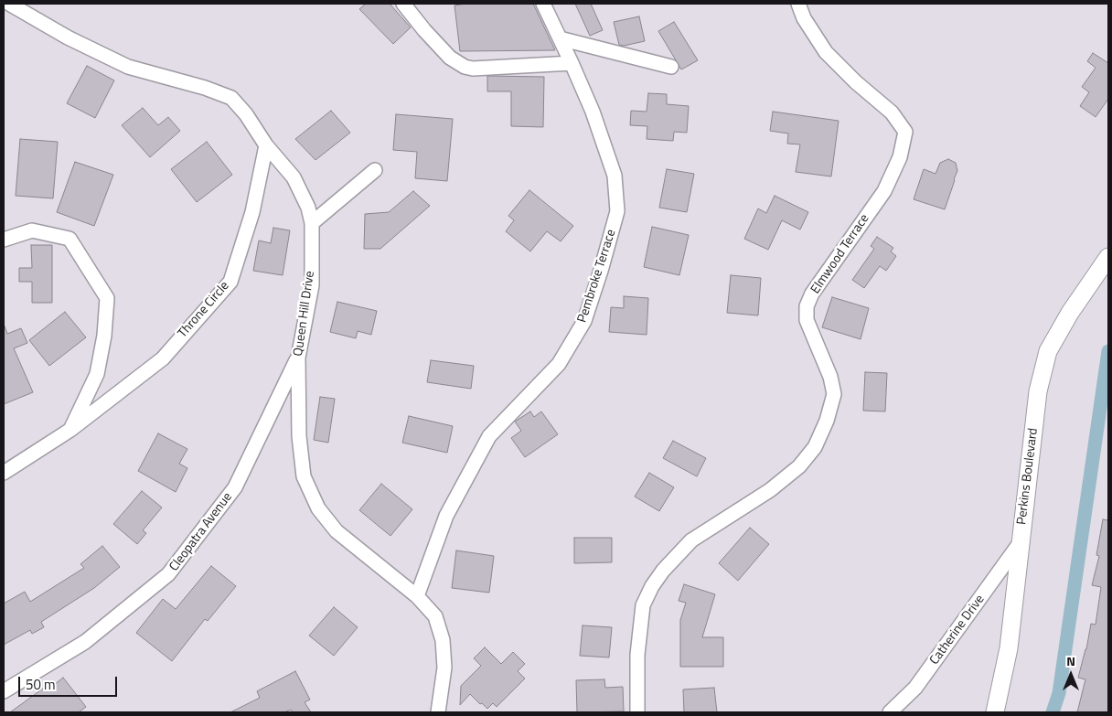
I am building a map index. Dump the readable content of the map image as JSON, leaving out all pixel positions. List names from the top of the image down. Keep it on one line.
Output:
{"streets":{"street":["Elmwood Terrace","Pembroke Terrace","Throne Circle","Queen Hill Drive","Perkins Boulevard","Cleopatra Avenue","Catherine Drive"]},"crossings":[["Pembroke Terrace","Queen Hill Drive"],["Throne Circle","Queen Hill Drive"],["Queen Hill Drive","Cleopatra Avenue"],["Perkins Boulevard","Catherine Drive"]],"scale_bar":"50 m","north":"top"}
